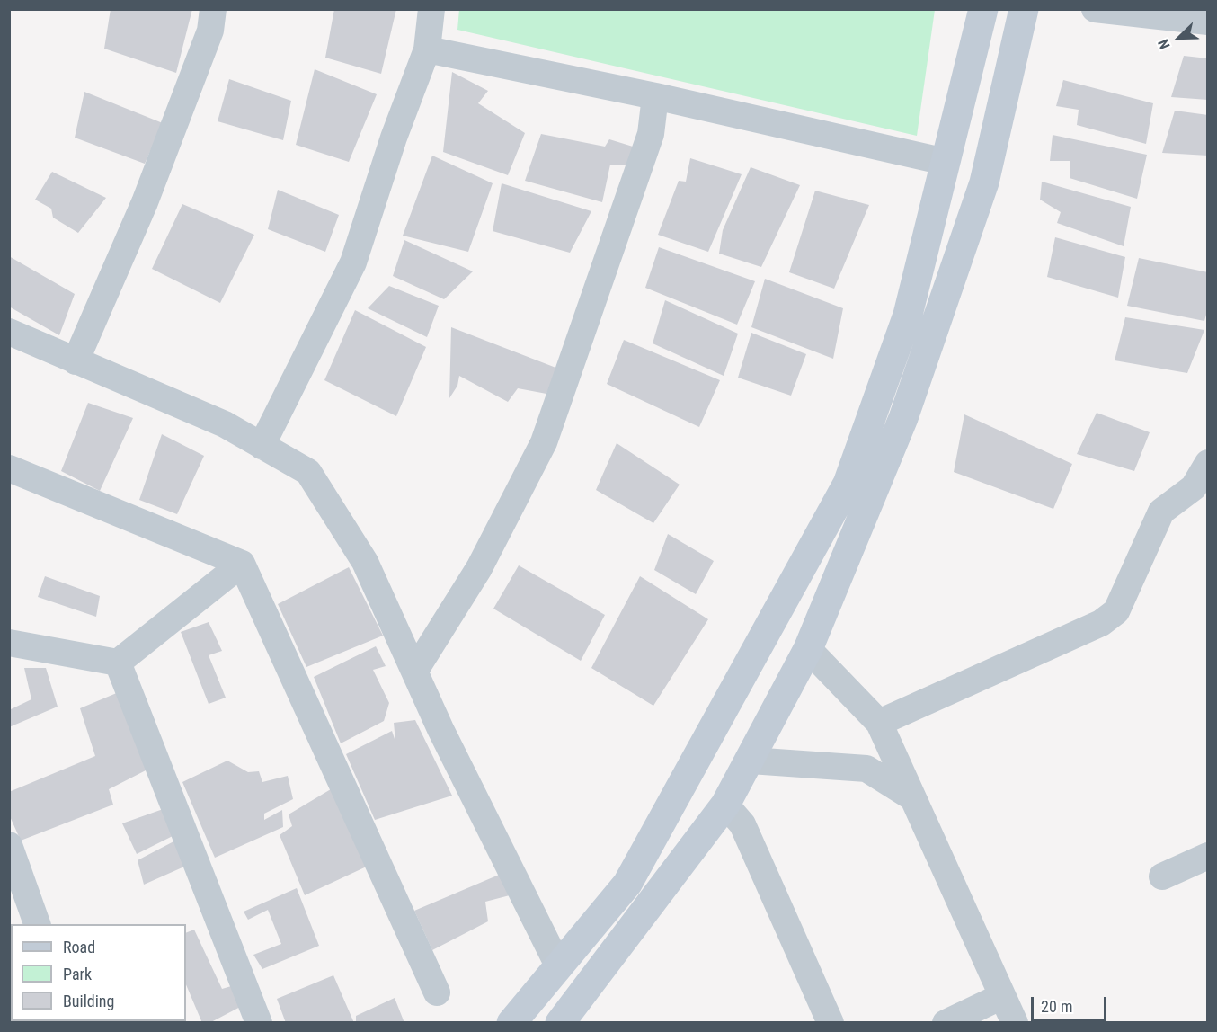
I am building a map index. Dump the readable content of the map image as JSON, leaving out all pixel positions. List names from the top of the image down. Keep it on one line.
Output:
{"legend":["Road","Park","Building"],"scale_bar":"20 m","north":"bottom left"}
